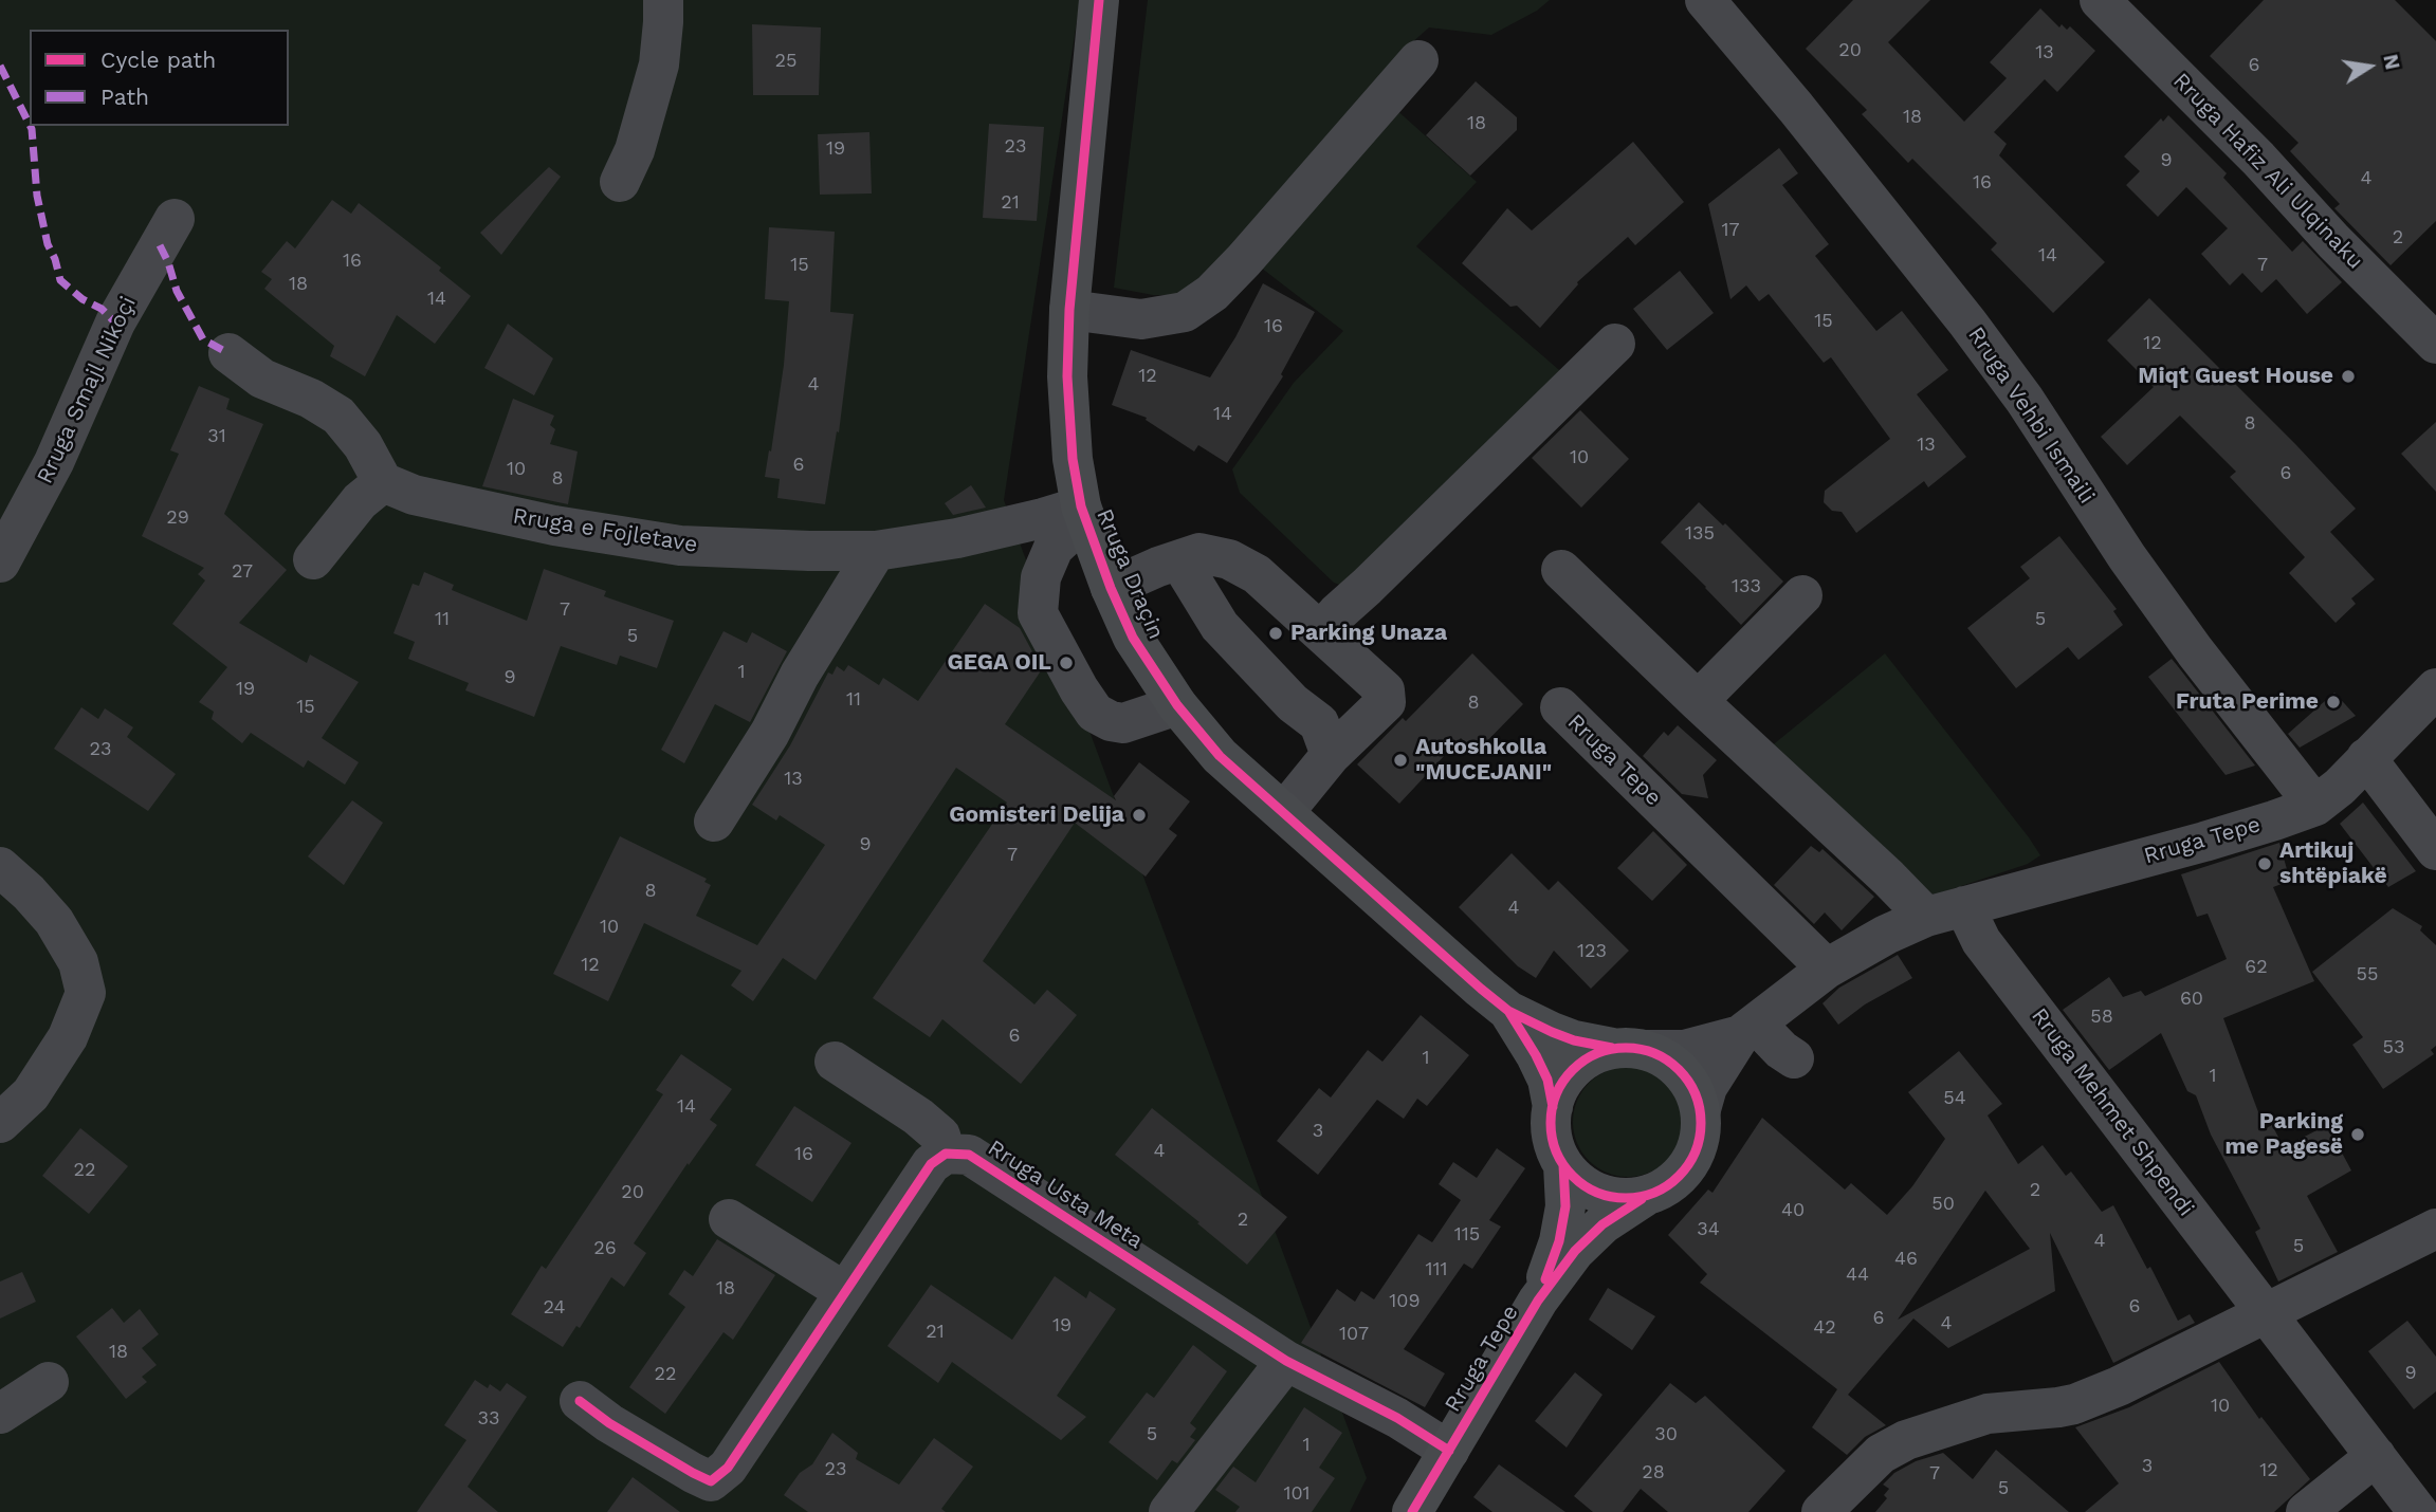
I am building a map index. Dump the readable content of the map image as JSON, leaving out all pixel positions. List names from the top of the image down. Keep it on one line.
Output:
{"streets":{"main road":["Rruga Draçin","Rruga Tepe"],"street":["Rruga Hafiz Ali Ulqinaku","Rruga Smajl Nikoçi","Rruga Vehbi Ismaili","Rruga e Fojletave","Rruga Mehmet Shpendi","Rruga Usta Meta"]},"crossings":[["Rruga Vehbi Ismaili","Rruga Tepe"],["Rruga e Fojletave","Rruga Draçin"],["Rruga Draçin","Rruga Tepe"],["Rruga Tepe","Rruga Mehmet Shpendi"],["Rruga Tepe","Rruga Usta Meta"]],"places":["Miqt Guest House","Parking Unaza","GEGA OIL","Fruta Perime","Autoshkolla \"MUCEJANI\"","Gomisteri Delija","Artikuj shtëpiakë","Parking me Pagesë"],"house_numbers":["20","13","25","6","18","18","23","19","9","4","16","21","17","2","14","16","15","7","18","14","15","16","12","12","4","14","8","31","13","10","6","10","6","8","29","135","27","133","7","11","5","5","1","9","19","11","8","15","23","13","9","7","8","4","10","123","12","62","55","60","58","6","53","1","1","54","14","3","4","16","22","2","20","50","40","2","34","115","4","5","26","46","111","44","18","109","6","24","6","4","19","42","21","107","18","9","22","10","33","5","30","1","3","23","12","28","7","5","101"],"legend":["Cycle path","Path"],"north":"right"}
